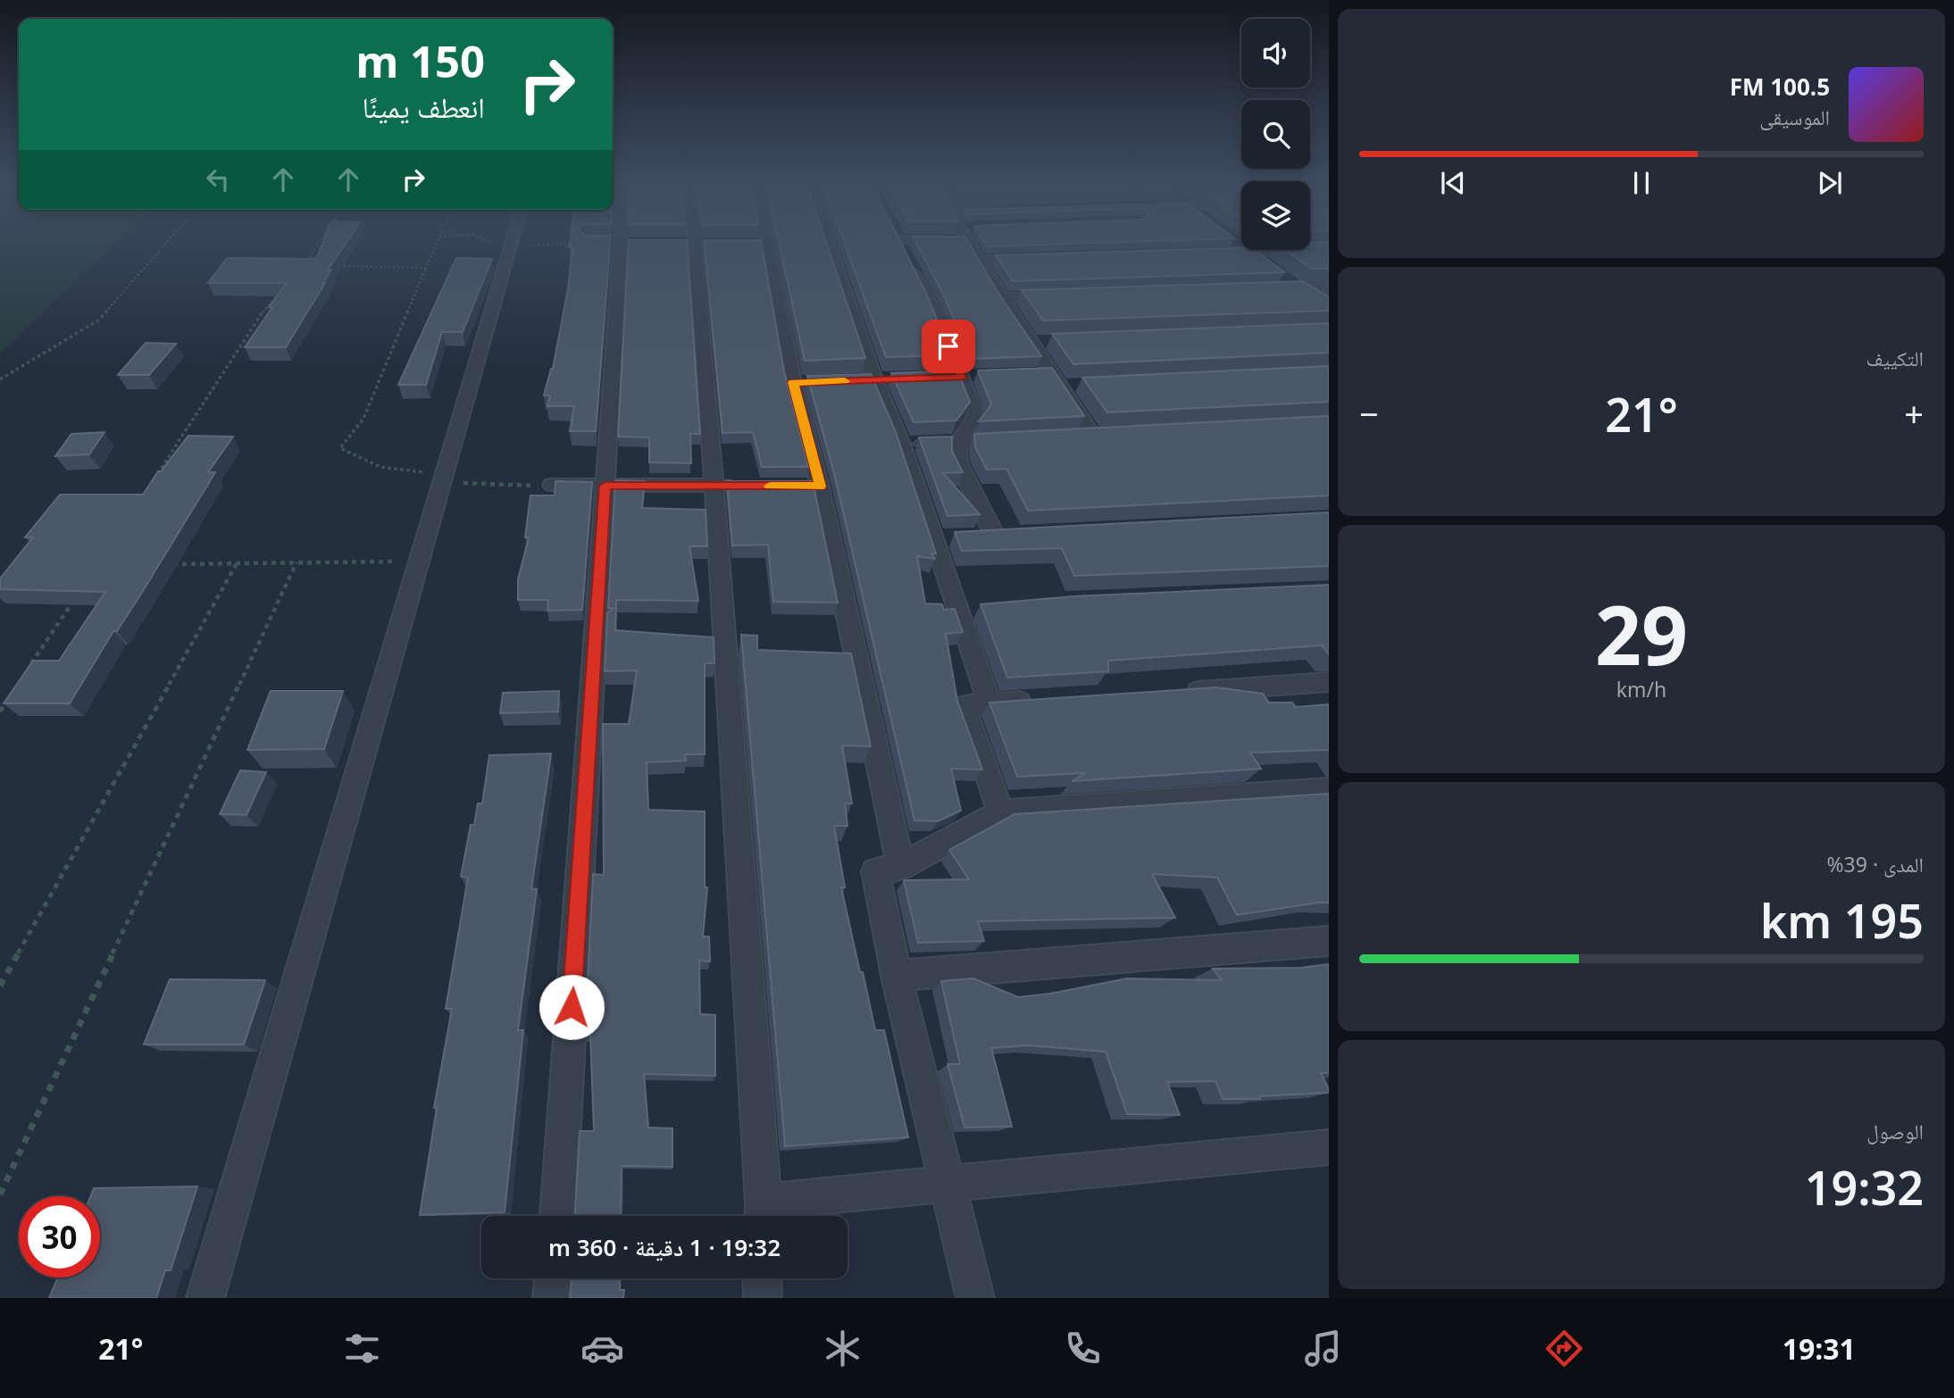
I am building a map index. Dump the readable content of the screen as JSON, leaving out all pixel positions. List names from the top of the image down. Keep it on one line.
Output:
{"page":{"turn":["150 m","انعطف يمينًا"],"song":["100.5 FM","الموسيقى"],"tile":["التكييف",["29","km/h"],["المدى · 39%","195 km"],["الوصول","19:32"]],"heat":["−","21°","+"],"limit":"30","trip":"19:32 · 1 دقيقة · 360 m","tabs":["19:31","21°"]}}
